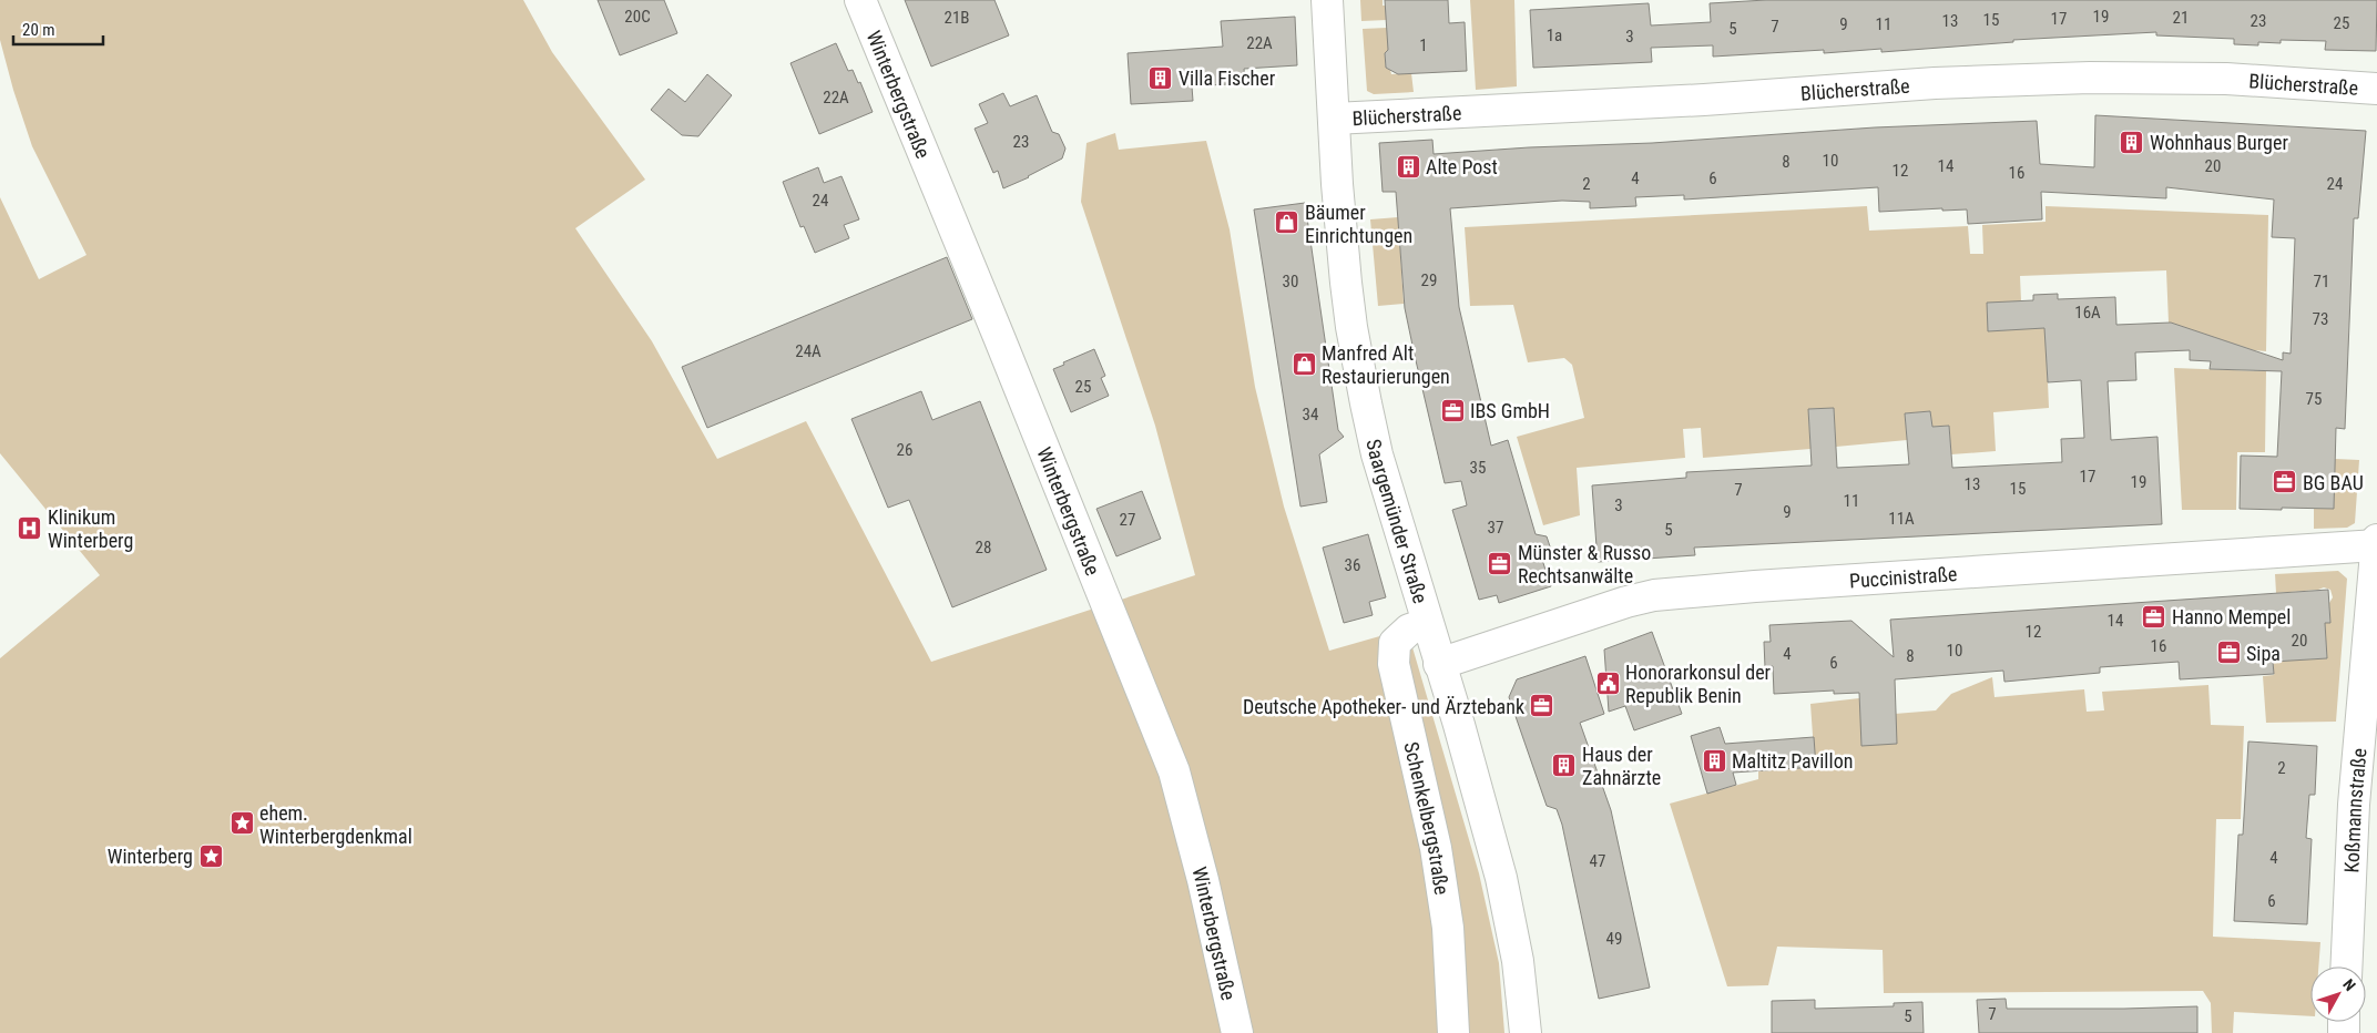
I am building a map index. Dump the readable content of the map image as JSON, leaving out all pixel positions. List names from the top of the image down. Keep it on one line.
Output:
{"streets":{"street":["Blücherstraße","Winterbergstraße","Saargemünder Straße","Puccinistraße","Koßmannstraße","Schenkelbergstraße"]},"crossings":[["Blücherstraße","Saargemünder Straße"],["Saargemünder Straße","Puccinistraße"],["Saargemünder Straße","Schenkelbergstraße"],["Puccinistraße","Koßmannstraße"]],"places":{"building":["Villa Fischer","Wohnhaus Burger","Alte Post","Maltitz Pavillon","Haus der Zahnärzte"],"shop":["Bäumer Einrichtungen","Manfred Alt Restaurierungen"],"office":["IBS GmbH","BG BAU","Münster & Russo Rechtsanwälte","Hanno Mempel","Sipa","Deutsche Apotheker- und Ärztebank"],"hospital":["Klinikum Winterberg"],"public building":["Honorarkonsul der Republik Benin"],"place":["ehem. Winterbergdenkmal","Winterberg"]},"house_numbers":["20C","19","21B","21","17","15","13","23","25","9","11","7","5","1a","3","22A","1","22A","23","10","8","14","20","12","16","4","6","2","24","24","29","30","71","16A","73","24A","25","75","34","26","35","17","19","13","15","7","11","3","9","11A","27","37","5","28","36","14","12","20","16","10","4","8","6","2","4","47","6","49","7","5"],"scale_bar":"20 m","north":"top right"}
